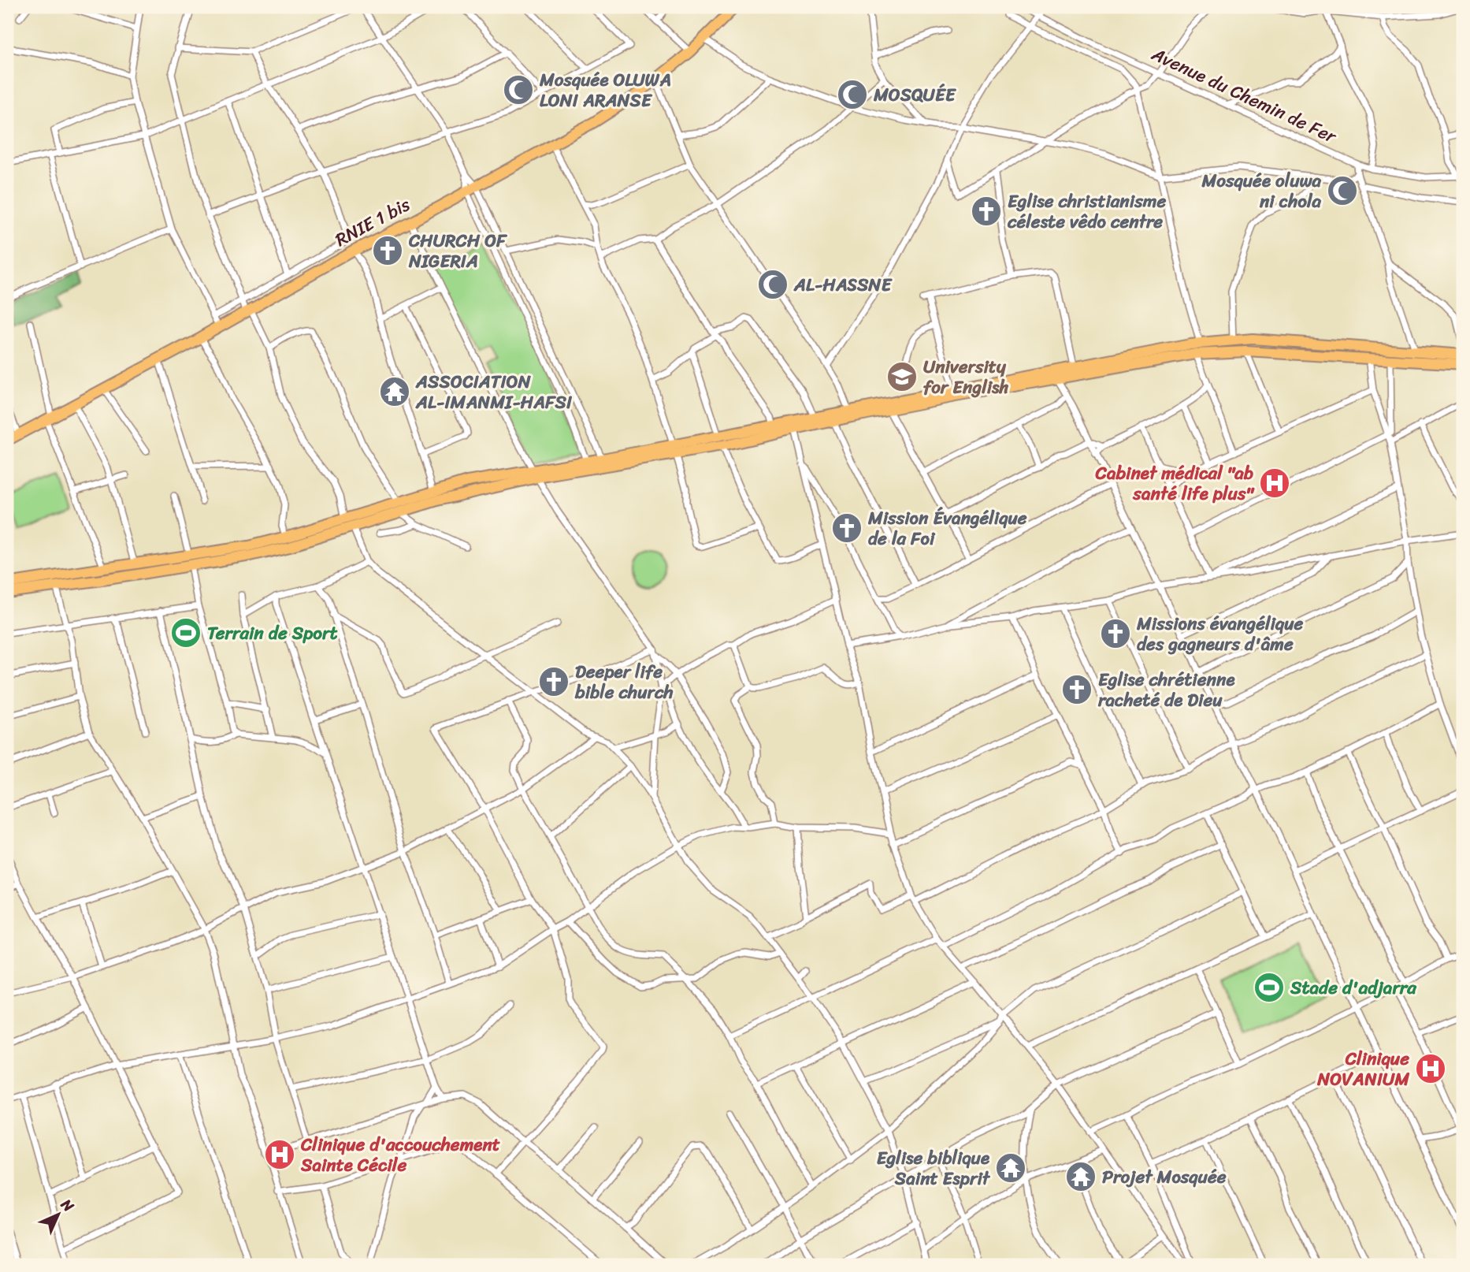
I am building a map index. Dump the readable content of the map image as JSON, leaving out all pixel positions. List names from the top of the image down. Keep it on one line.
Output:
{"streets":{"main road":["RNIE 1 bis"],"street":["Avenue du Chemin de Fer"]},"places":{"mosque":["Mosquée OLUWA LONI ARANSE","MOSQUÉE","Mosquée oluwa ni chola","AL-HASSNE"],"church":["Eglise christianisme céleste vêdo centre","CHURCH OF NIGERIA","Mission Évangélique de la Foi","Missions évangélique des gagneurs d'âme","Deeper life bible church","Eglise chrétienne racheté de Dieu"],"school or university":["University for English"],"temple":["ASSOCIATION AL-IMANMI-HAFSI","Eglise biblique Saint Esprit","Projet Mosquée"],"hospital":["Cabinet médical \"ab santé life plus\"","Clinique NOVANIUM","Clinique d'accouchement Sainte Cécile"],"sports":["Terrain de Sport","Stade d'adjarra"]},"north":"top right"}
